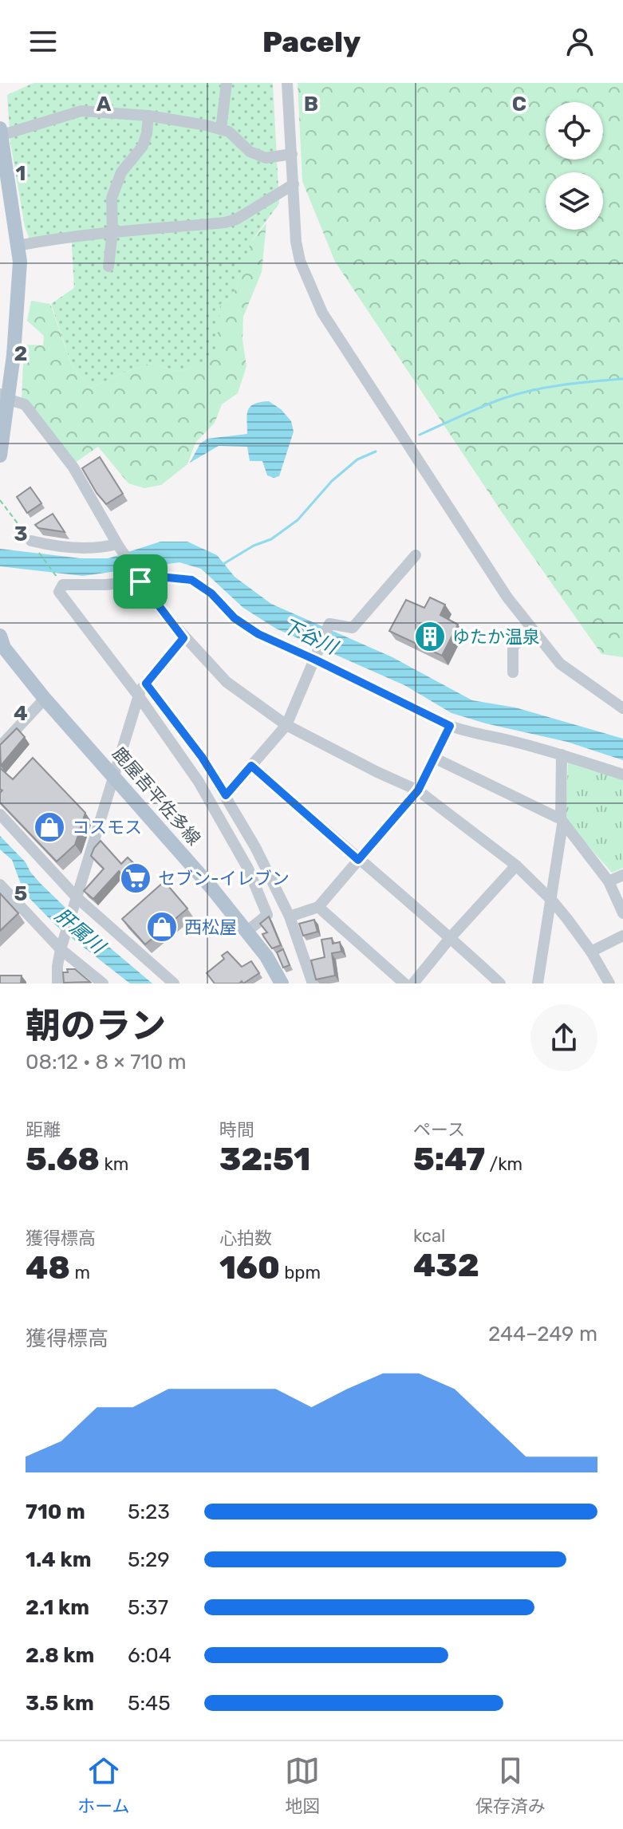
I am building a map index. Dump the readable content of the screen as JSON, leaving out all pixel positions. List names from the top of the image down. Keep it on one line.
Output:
{"streets":{"main road":["鹿屋吾平佐多線"]},"water":["下谷川","肝属川"],"places":{"building":["ゆたか温泉"],"shop":["コスモス","西松屋"],"supermarket":["セブン-イレブン"]},"page":{"header":"Pacely","heading":["朝のラン","08:12 · 8 × 710 m"],"stats":[["距離","5.68 km"],["時間","32:51"],["ペース","5:47 /km"],["獲得標高","48 m"],["心拍数","160 bpm"],["kcal","432"]],"chart":["獲得標高","244–249 m"],"list":[{"name":"710 m","note":"5:23"},{"name":"1.4 km","note":"5:29"},{"name":"2.1 km","note":"5:37"},{"name":"2.8 km","note":"6:04"},{"name":"3.5 km","note":"5:45"}],"tabs":["ホーム","地図","保存済み"]},"grid":{"columns":["A","B","C"],"rows":["1","2","3","4","5"]}}
